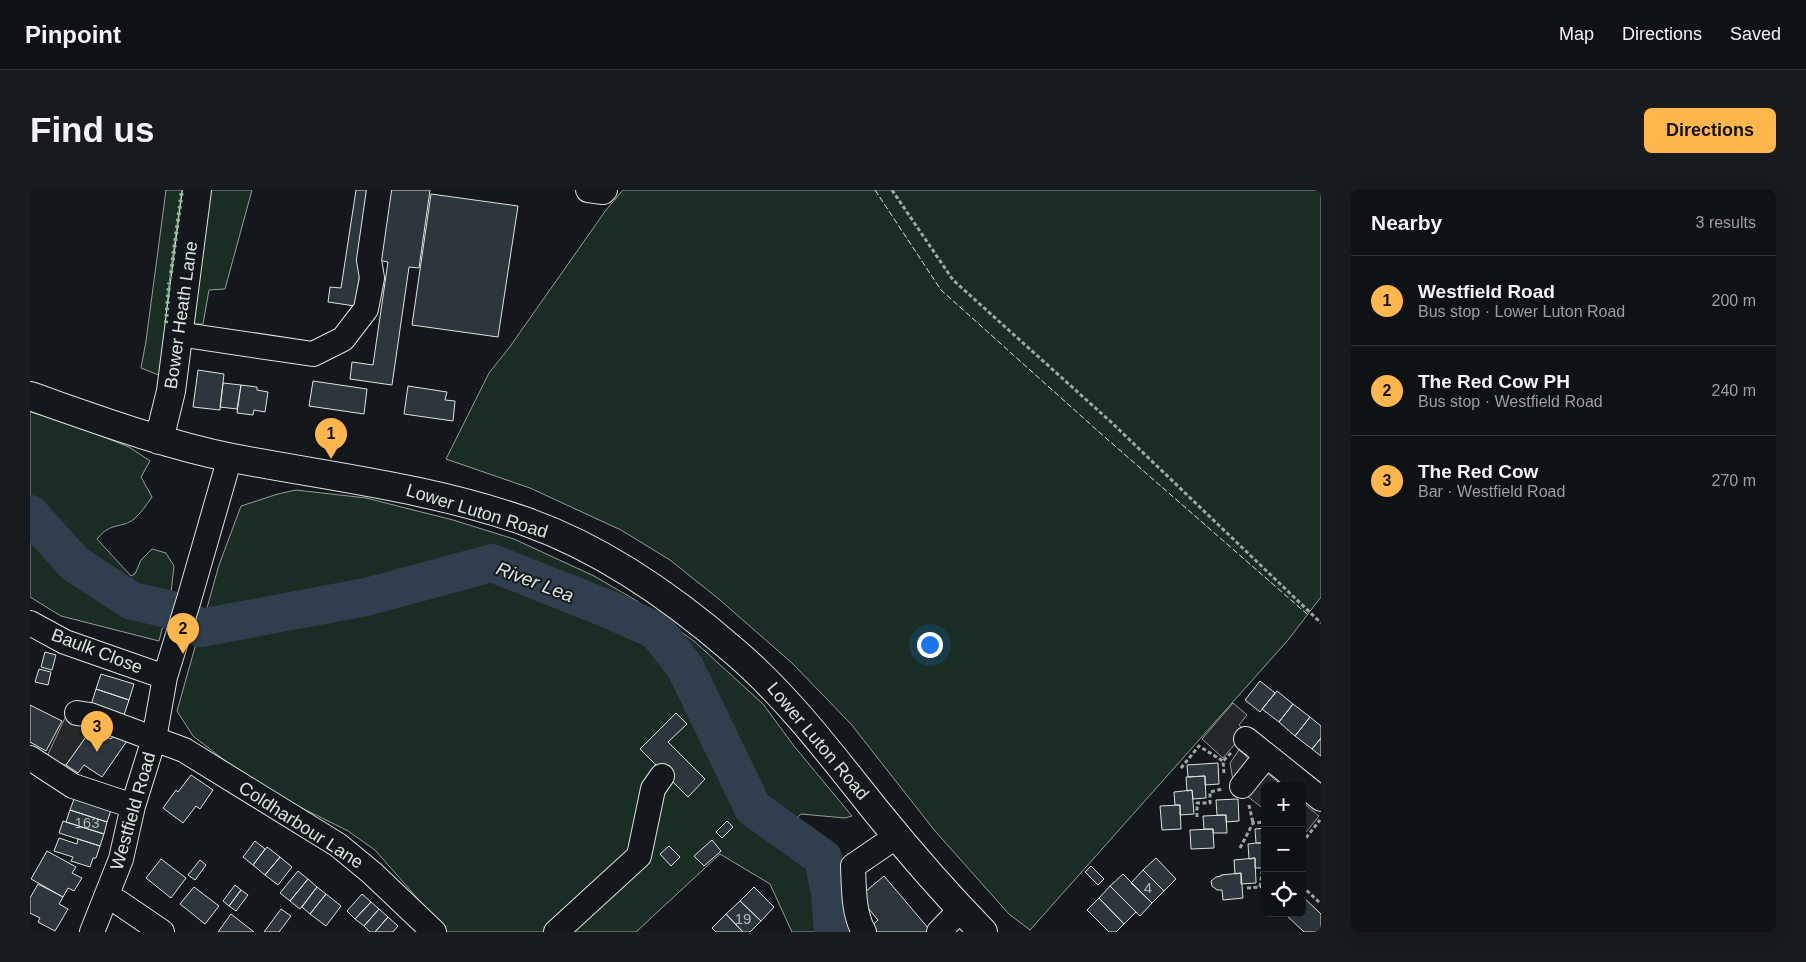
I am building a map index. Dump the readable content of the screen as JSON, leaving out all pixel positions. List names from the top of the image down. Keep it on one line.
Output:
{"streets":{"main road":["Bower Heath Lane","Lower Luton Road"],"street":["Baulk Close","Westfield Road","Coldharbour Lane"]},"crossings":[["Bower Heath Lane","Lower Luton Road"],["Lower Luton Road","Westfield Road"],["Baulk Close","Westfield Road"],["Westfield Road","Coldharbour Lane"]],"water":["River Lea"],"house_numbers":["163","4","19"],"page":{"header":"Pinpoint","nav":["Map","Directions","Saved"],"buttons":"Directions","title":"Find us","heading":["Nearby","3 results"],"list":[{"mark":"1","name":"Westfield Road","note":"Bus stop · Lower Luton Road","value":"200 m"},{"mark":"2","name":"The Red Cow PH","note":"Bus stop · Westfield Road","value":"240 m"},{"mark":"3","name":"The Red Cow","note":"Bar · Westfield Road","value":"270 m"}],"pins":["1","2","3"],"map_buttons":["+","−"]}}
